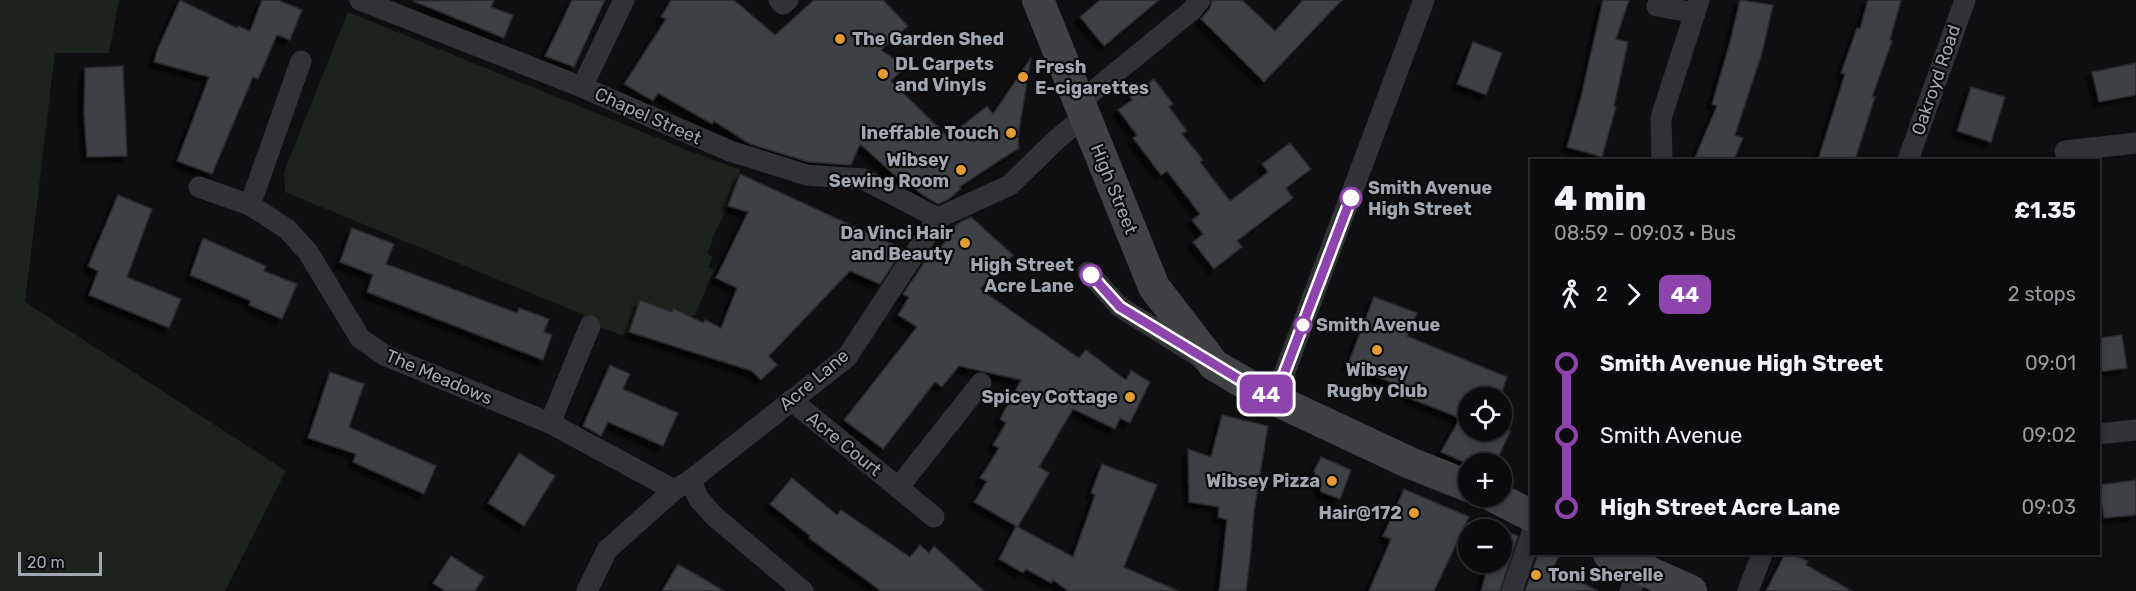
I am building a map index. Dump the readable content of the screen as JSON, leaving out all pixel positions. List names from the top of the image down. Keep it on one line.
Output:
{"streets":{"main road":["High Street"],"street":["Oakroyd Road","Chapel Street","The Meadows","Acre Lane","Acre Court"]},"crossings":[["Chapel Street","Acre Lane"],["The Meadows","Acre Lane"],["Acre Lane","Acre Court"]],"places":["The Garden Shed","DL Carpets and Vinyls","Fresh E-cigarettes","Ineffable Touch","Wibsey Sewing Room","Smith Avenue High Street","Da Vinci Hair and Beauty","High Street Acre Lane","Smith Avenue","Wibsey Rugby Club","Spicey Cottage","Wibsey Pizza","Hair@172","Toni Sherelle"],"lines":["bus line 44"],"scale_bar":"20 m","page":{"on_map":"44","heading":["4 min","08:59 – 09:03 · Bus","£1.35"],"legs":["2","44","2 stops"],"list":[{"name":"Smith Avenue High Street","value":"09:01"},{"name":"Smith Avenue","value":"09:02"},{"name":"High Street Acre Lane","value":"09:03"}],"map_buttons":["+","−"],"scale":"20 m"}}
